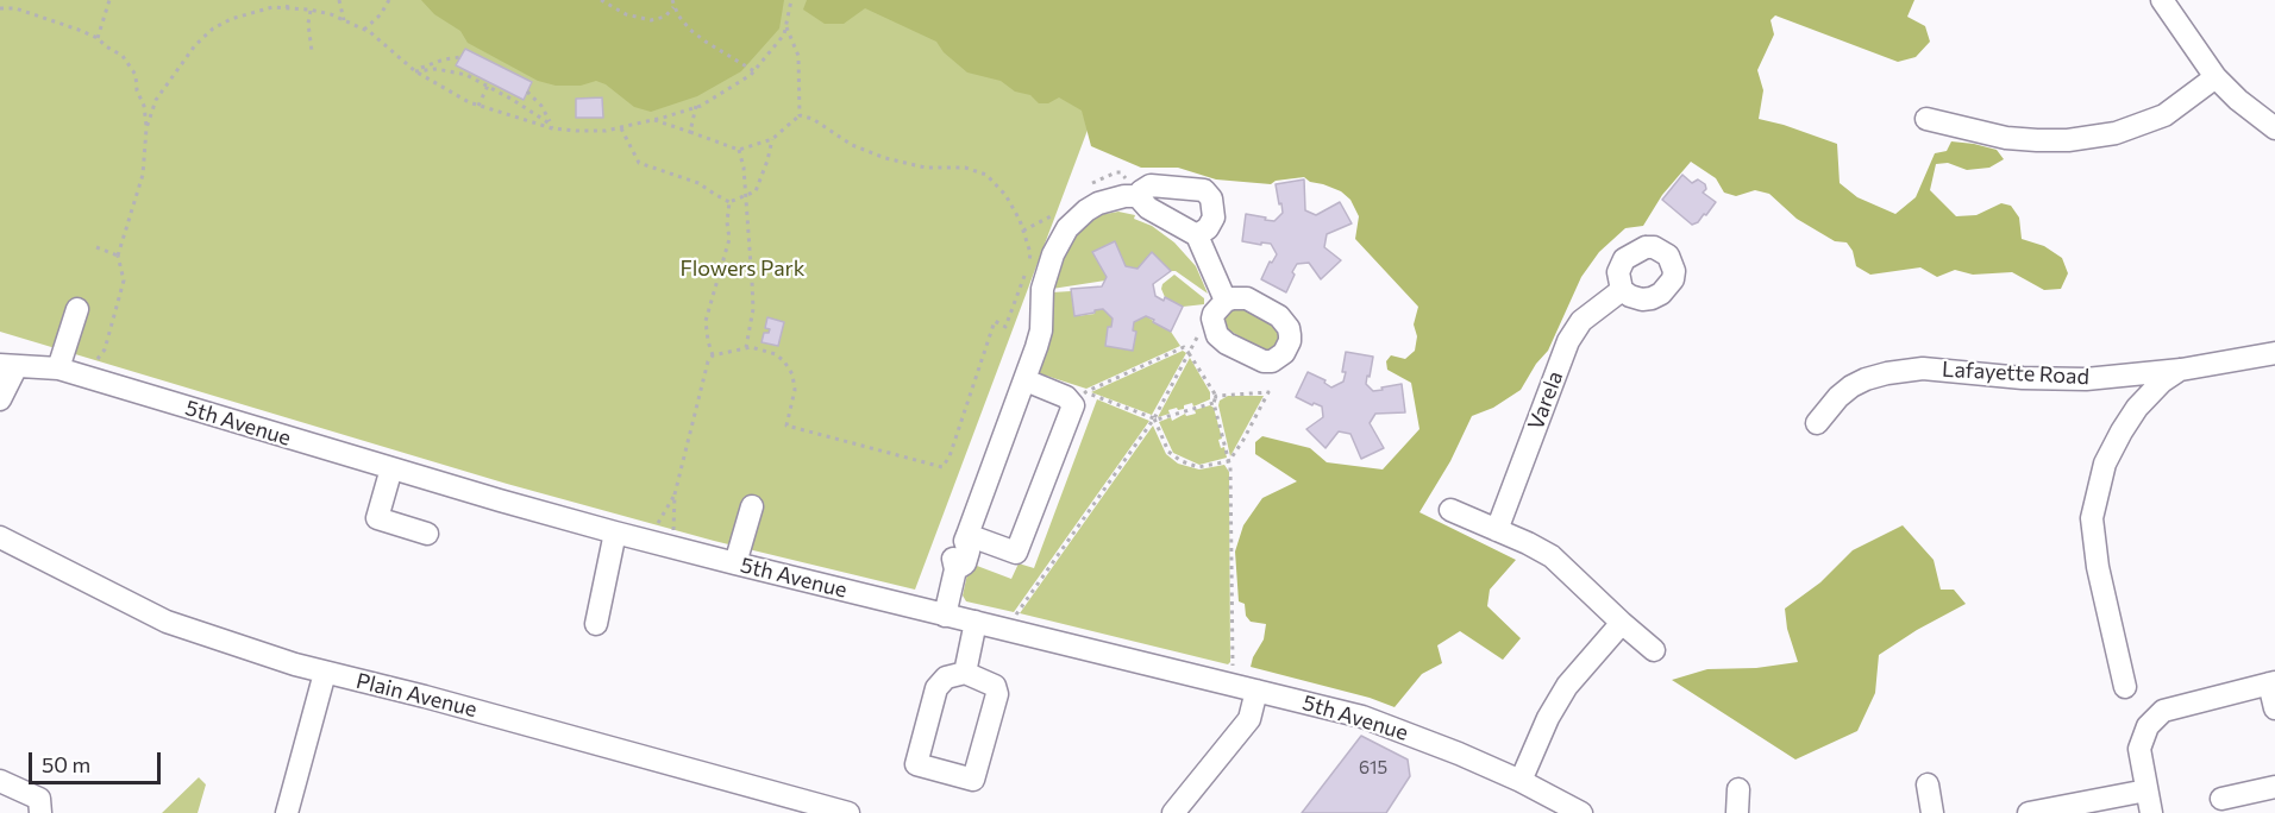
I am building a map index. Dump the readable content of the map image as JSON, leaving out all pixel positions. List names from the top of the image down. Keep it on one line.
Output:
{"streets":{"street":["Lafayette Road","Varela","5th Avenue","Plain Avenue"]},"parks":["Flowers Park"],"house_numbers":["615"],"scale_bar":"50 m"}
